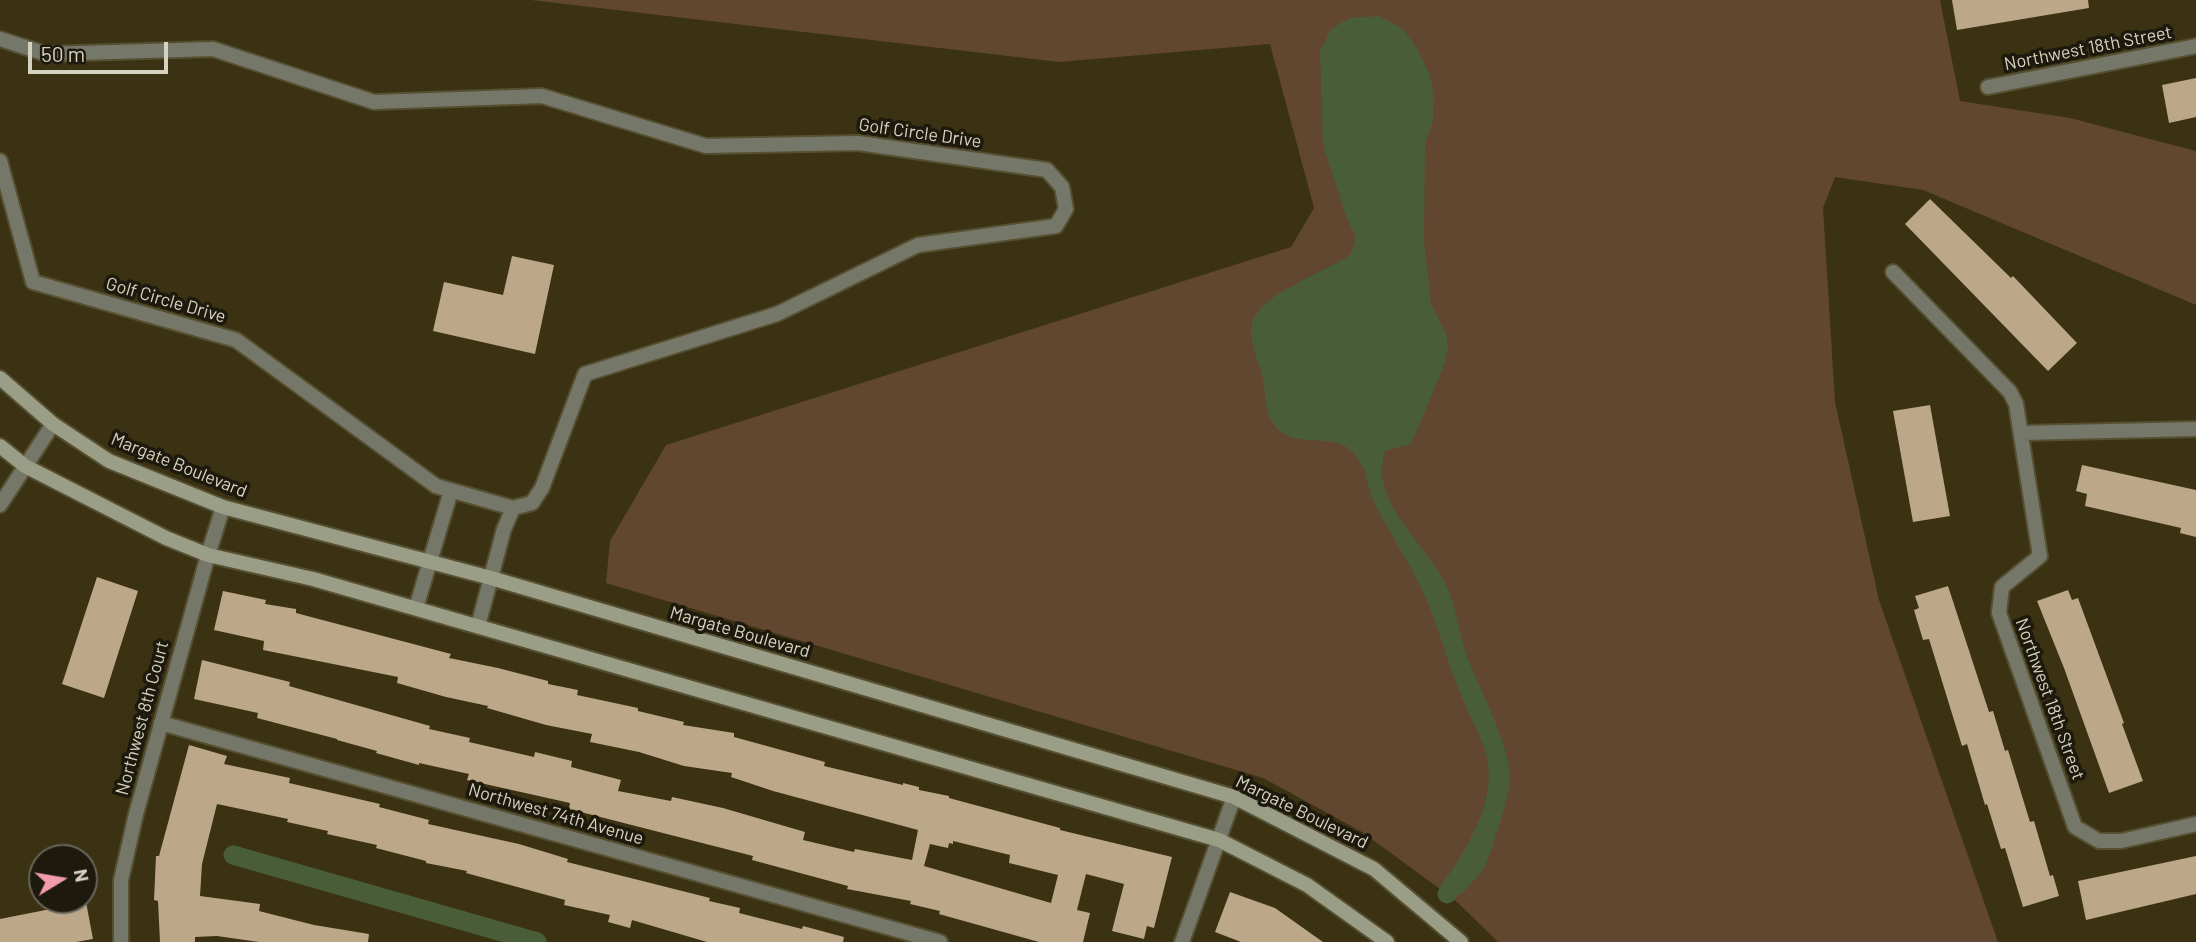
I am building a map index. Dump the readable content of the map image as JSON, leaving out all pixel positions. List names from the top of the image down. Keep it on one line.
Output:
{"streets":{"street":["Northwest 18th Street","Golf Circle Drive","Margate Boulevard","Northwest 8th Court","Northwest 74th Avenue"]},"crossings":[["Margate Boulevard","Northwest 8th Court"],["Northwest 8th Court","Northwest 74th Avenue"]],"scale_bar":"50 m","north":"right"}
